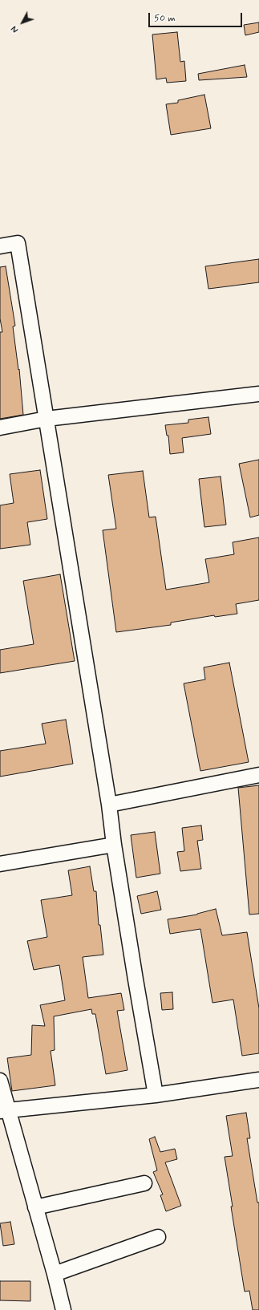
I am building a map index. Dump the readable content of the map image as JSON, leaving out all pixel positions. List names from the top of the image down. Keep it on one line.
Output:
{"scale_bar":"50 m","north":"bottom left"}
